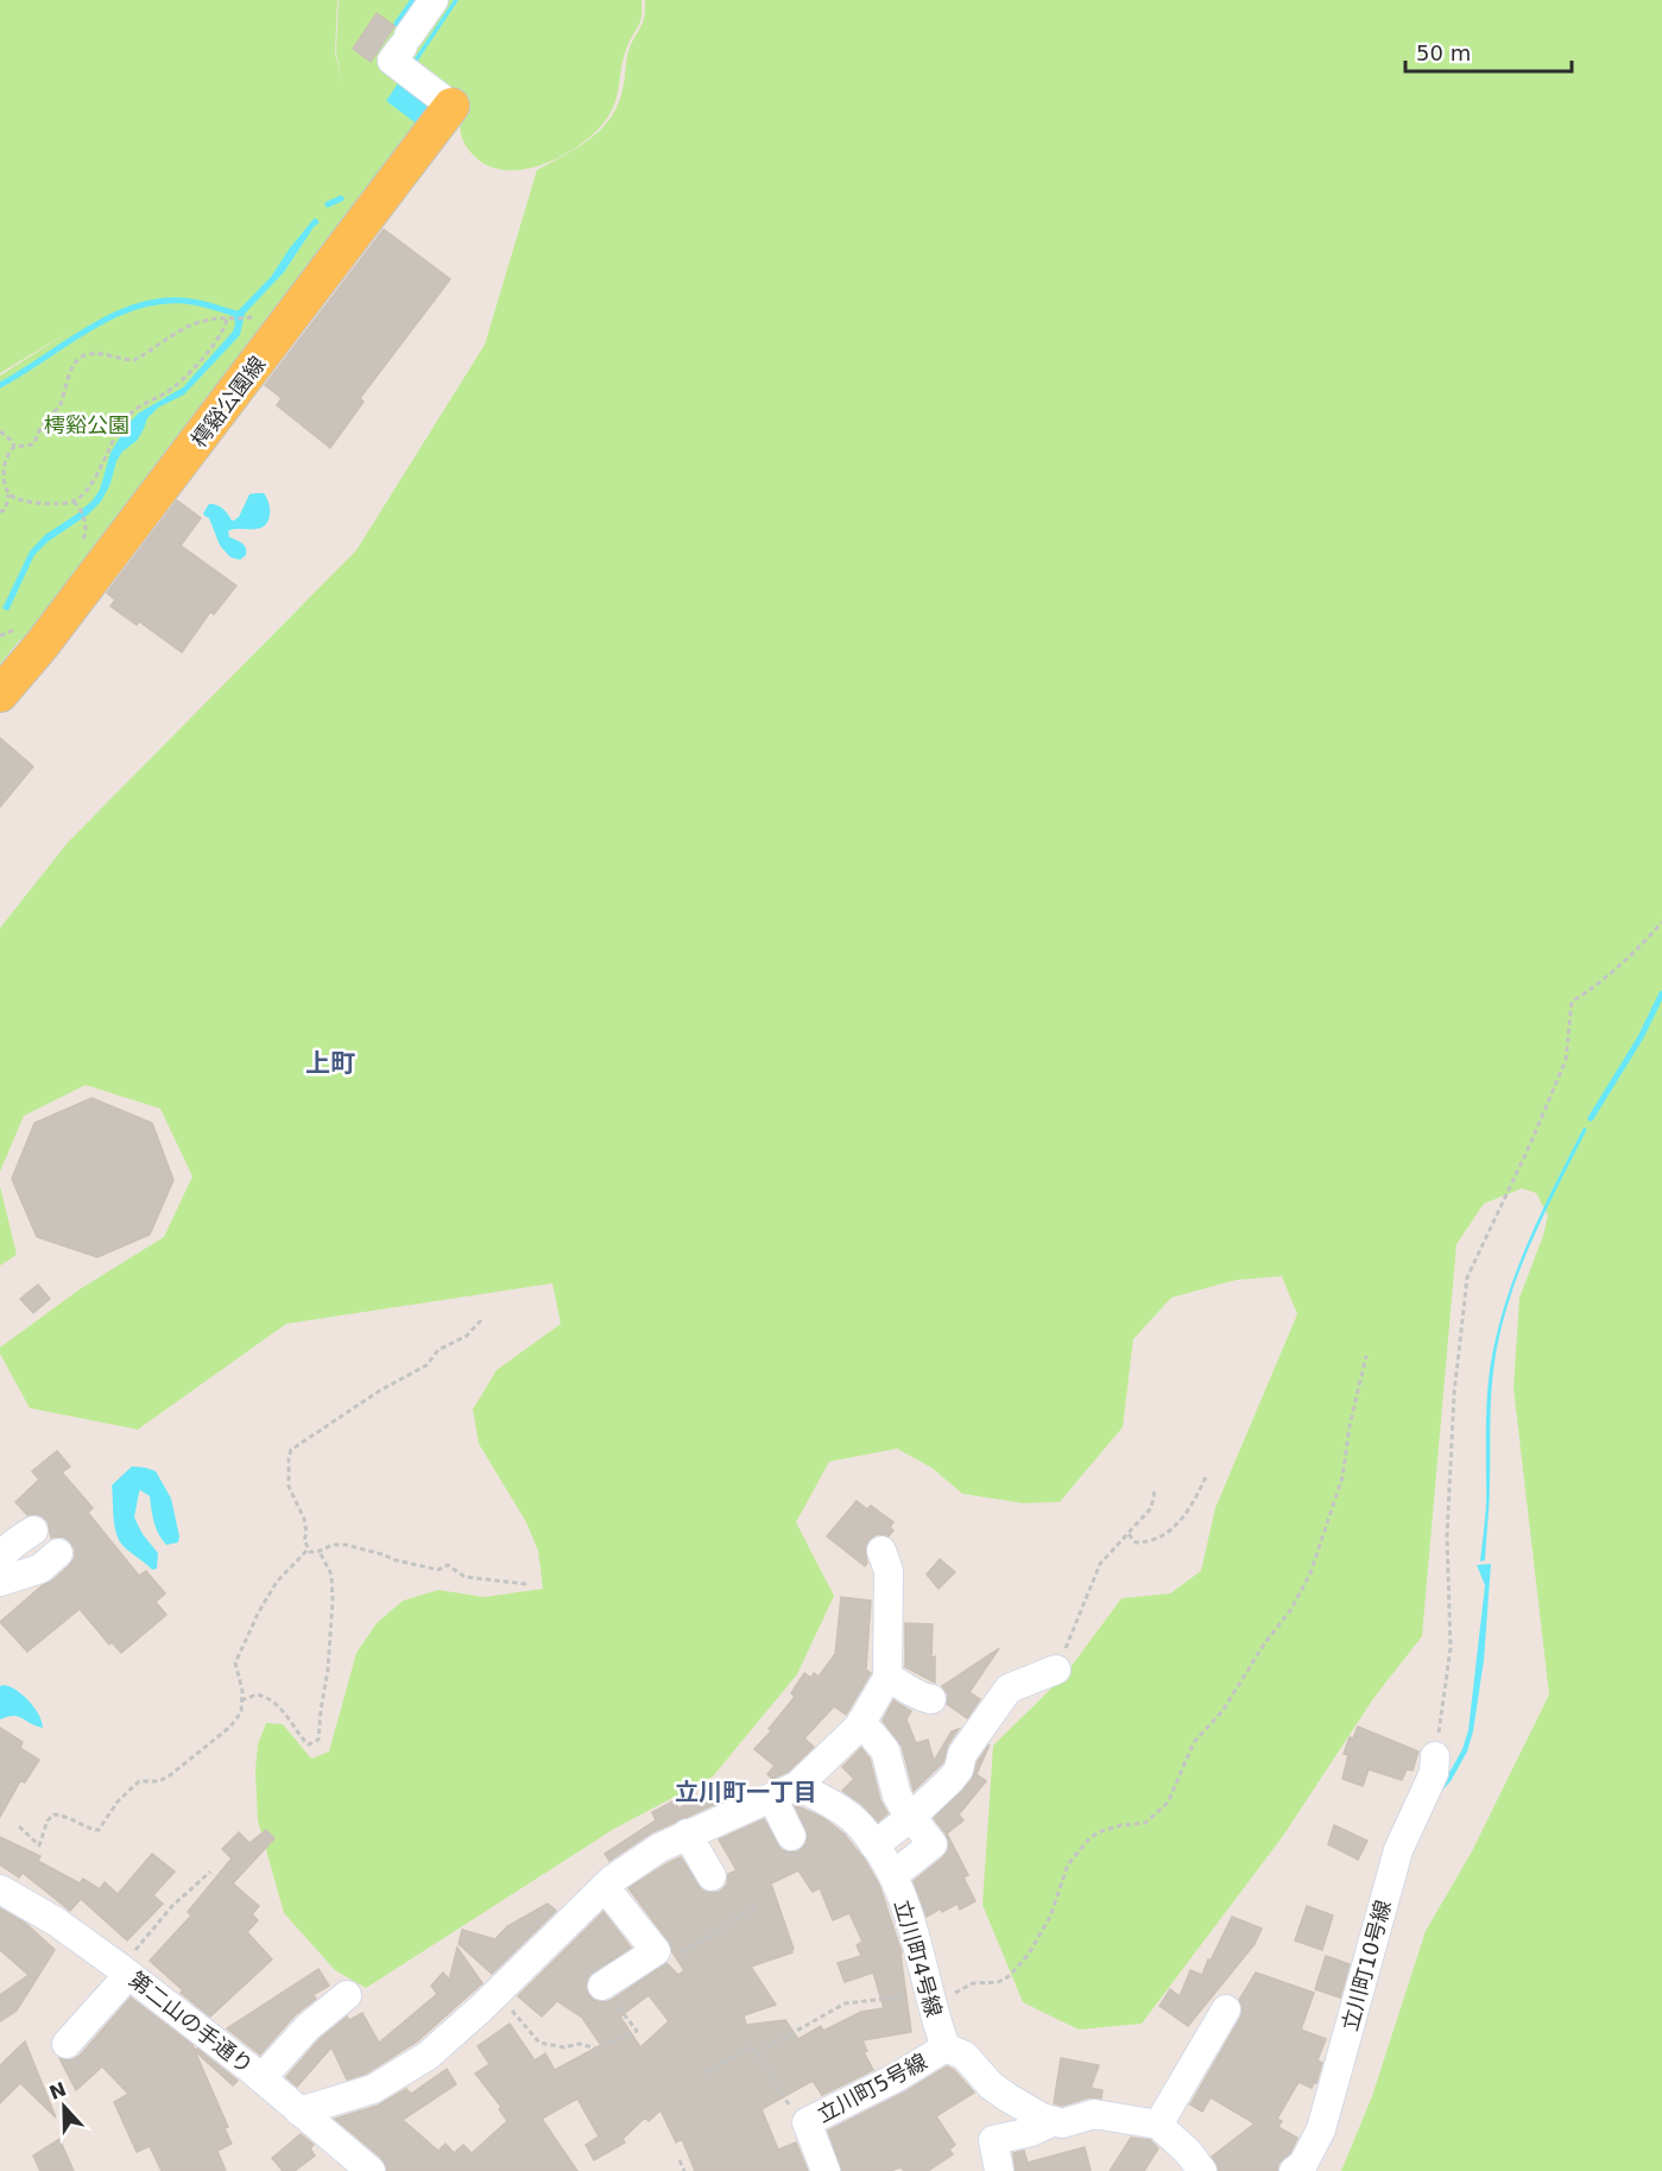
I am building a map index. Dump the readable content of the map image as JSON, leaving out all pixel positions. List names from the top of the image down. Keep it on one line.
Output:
{"streets":{"main road":["樗谿公園線"],"street":["立川町4号線","立川町10号線","第二山の手通り","立川町5号線"]},"crossings":[["立川町4号線","立川町5号線"]],"districts":["上町","立川町一丁目"],"parks":["樗谿公園"],"scale_bar":"50 m","north":"top"}
